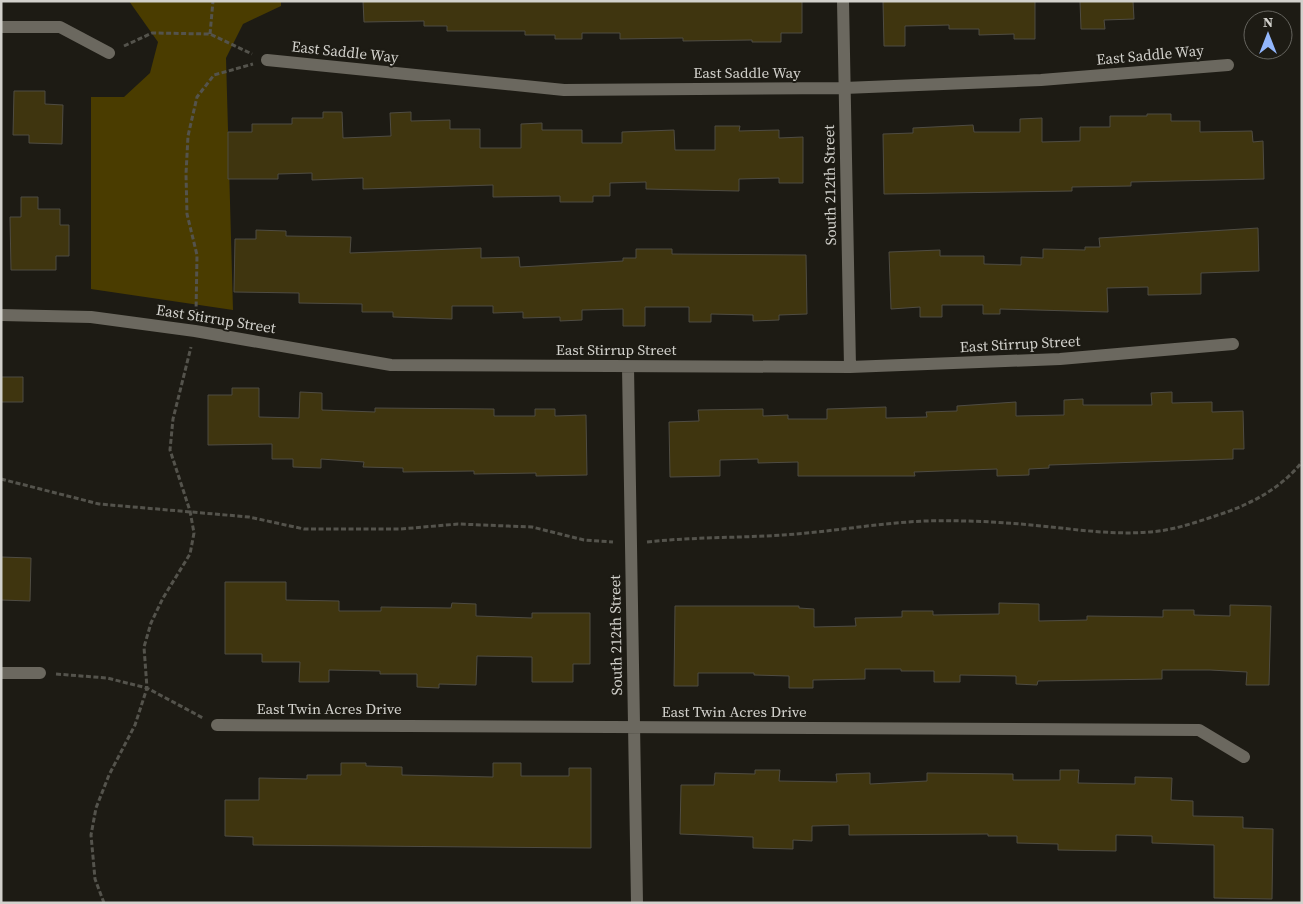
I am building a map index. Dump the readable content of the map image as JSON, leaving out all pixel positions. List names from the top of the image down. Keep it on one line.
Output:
{"streets":{"street":["East Saddle Way","South 212th Street","East Stirrup Street","East Twin Acres Drive"]},"crossings":[["East Saddle Way","South 212th Street"],["South 212th Street","East Stirrup Street"],["South 212th Street","East Twin Acres Drive"]],"north":"top"}
